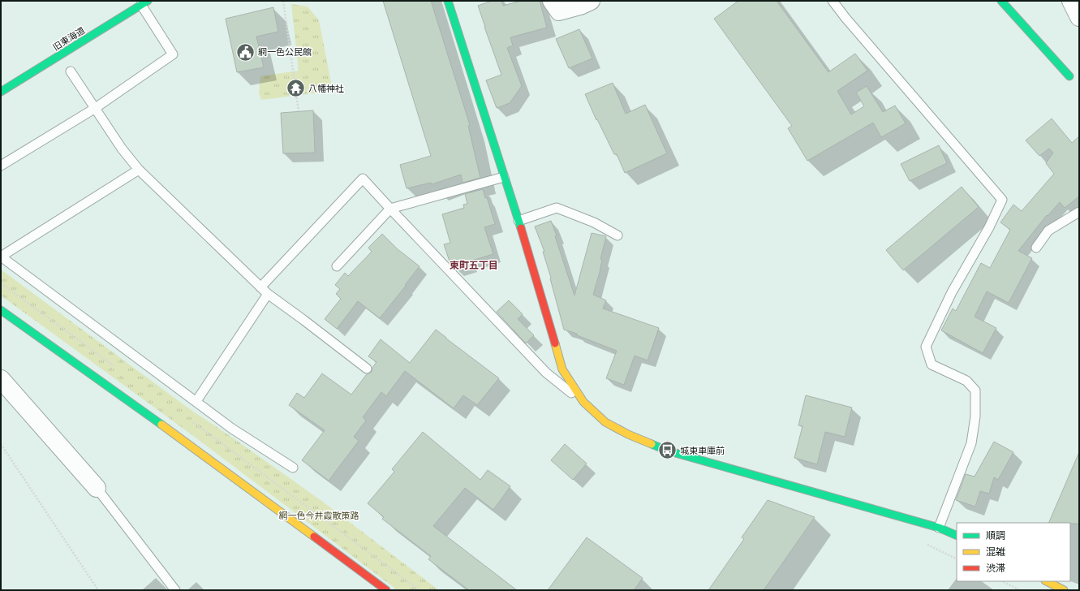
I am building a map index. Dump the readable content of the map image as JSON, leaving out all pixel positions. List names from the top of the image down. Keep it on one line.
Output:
{"streets":{"street":["旧東海道"]},"districts":["東町五丁目"],"parks":["網一色今井霞散策路"],"places":{"public building":["網一色公民館"],"temple":["八幡神社"],"bus stop":["城東車庫前"]},"legend":["順調","混雑","渋滞"]}
